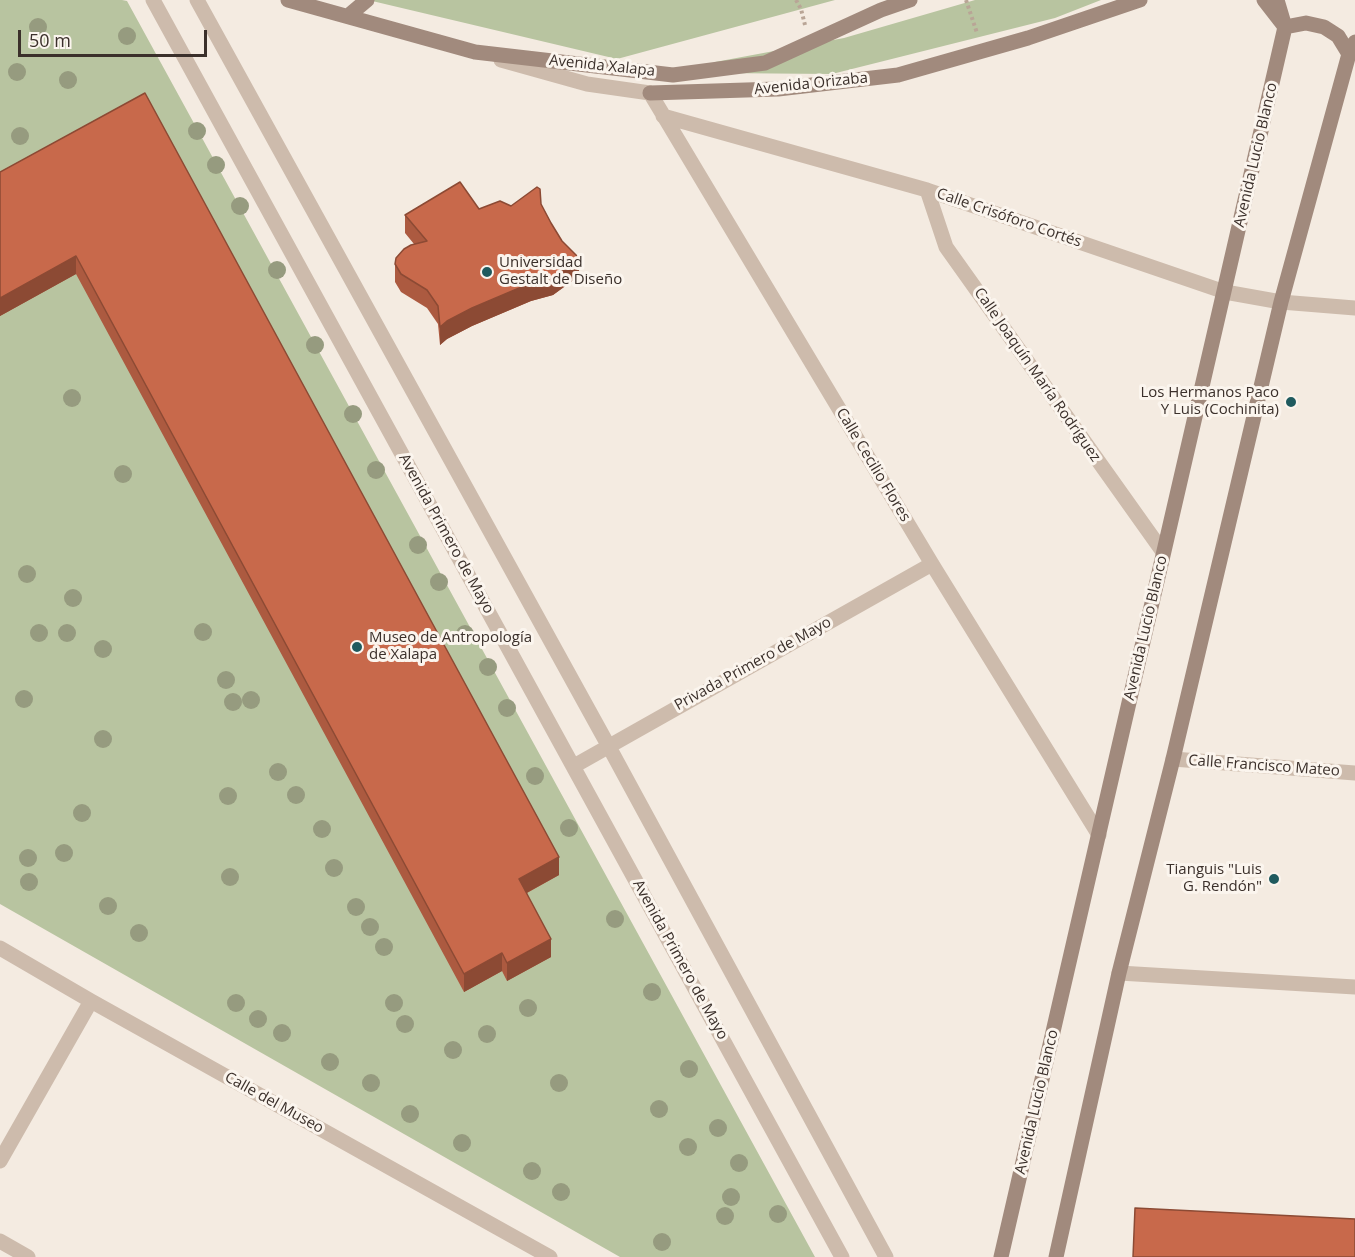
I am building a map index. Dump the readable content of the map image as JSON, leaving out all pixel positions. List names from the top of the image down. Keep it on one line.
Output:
{"streets":{"main road":["Avenida Xalapa","Avenida Orizaba","Avenida Lucio Blanco"],"street":["Calle Crisóforo Cortés","Calle Joaquín María Rodríguez","Calle Cecilio Flores","Avenida Primero de Mayo","Privada Primero de Mayo","Calle Francisco Mateo","Calle del Museo"]},"crossings":[["Avenida Xalapa","Avenida Orizaba"],["Avenida Orizaba","Calle Cecilio Flores"],["Avenida Lucio Blanco","Calle Crisóforo Cortés"],["Avenida Lucio Blanco","Calle Joaquín María Rodríguez"],["Avenida Lucio Blanco","Calle Cecilio Flores"],["Calle Crisóforo Cortés","Calle Joaquín María Rodríguez"],["Calle Crisóforo Cortés","Calle Cecilio Flores"],["Calle Cecilio Flores","Privada Primero de Mayo"],["Avenida Primero de Mayo","Privada Primero de Mayo"]],"places":["Universidad Gestalt de Diseño","Los Hermanos Paco Y Luis (Cochinita)","Museo de Antropología de Xalapa","Tianguis \"Luis G. Rendón\""],"scale_bar":"50 m"}
